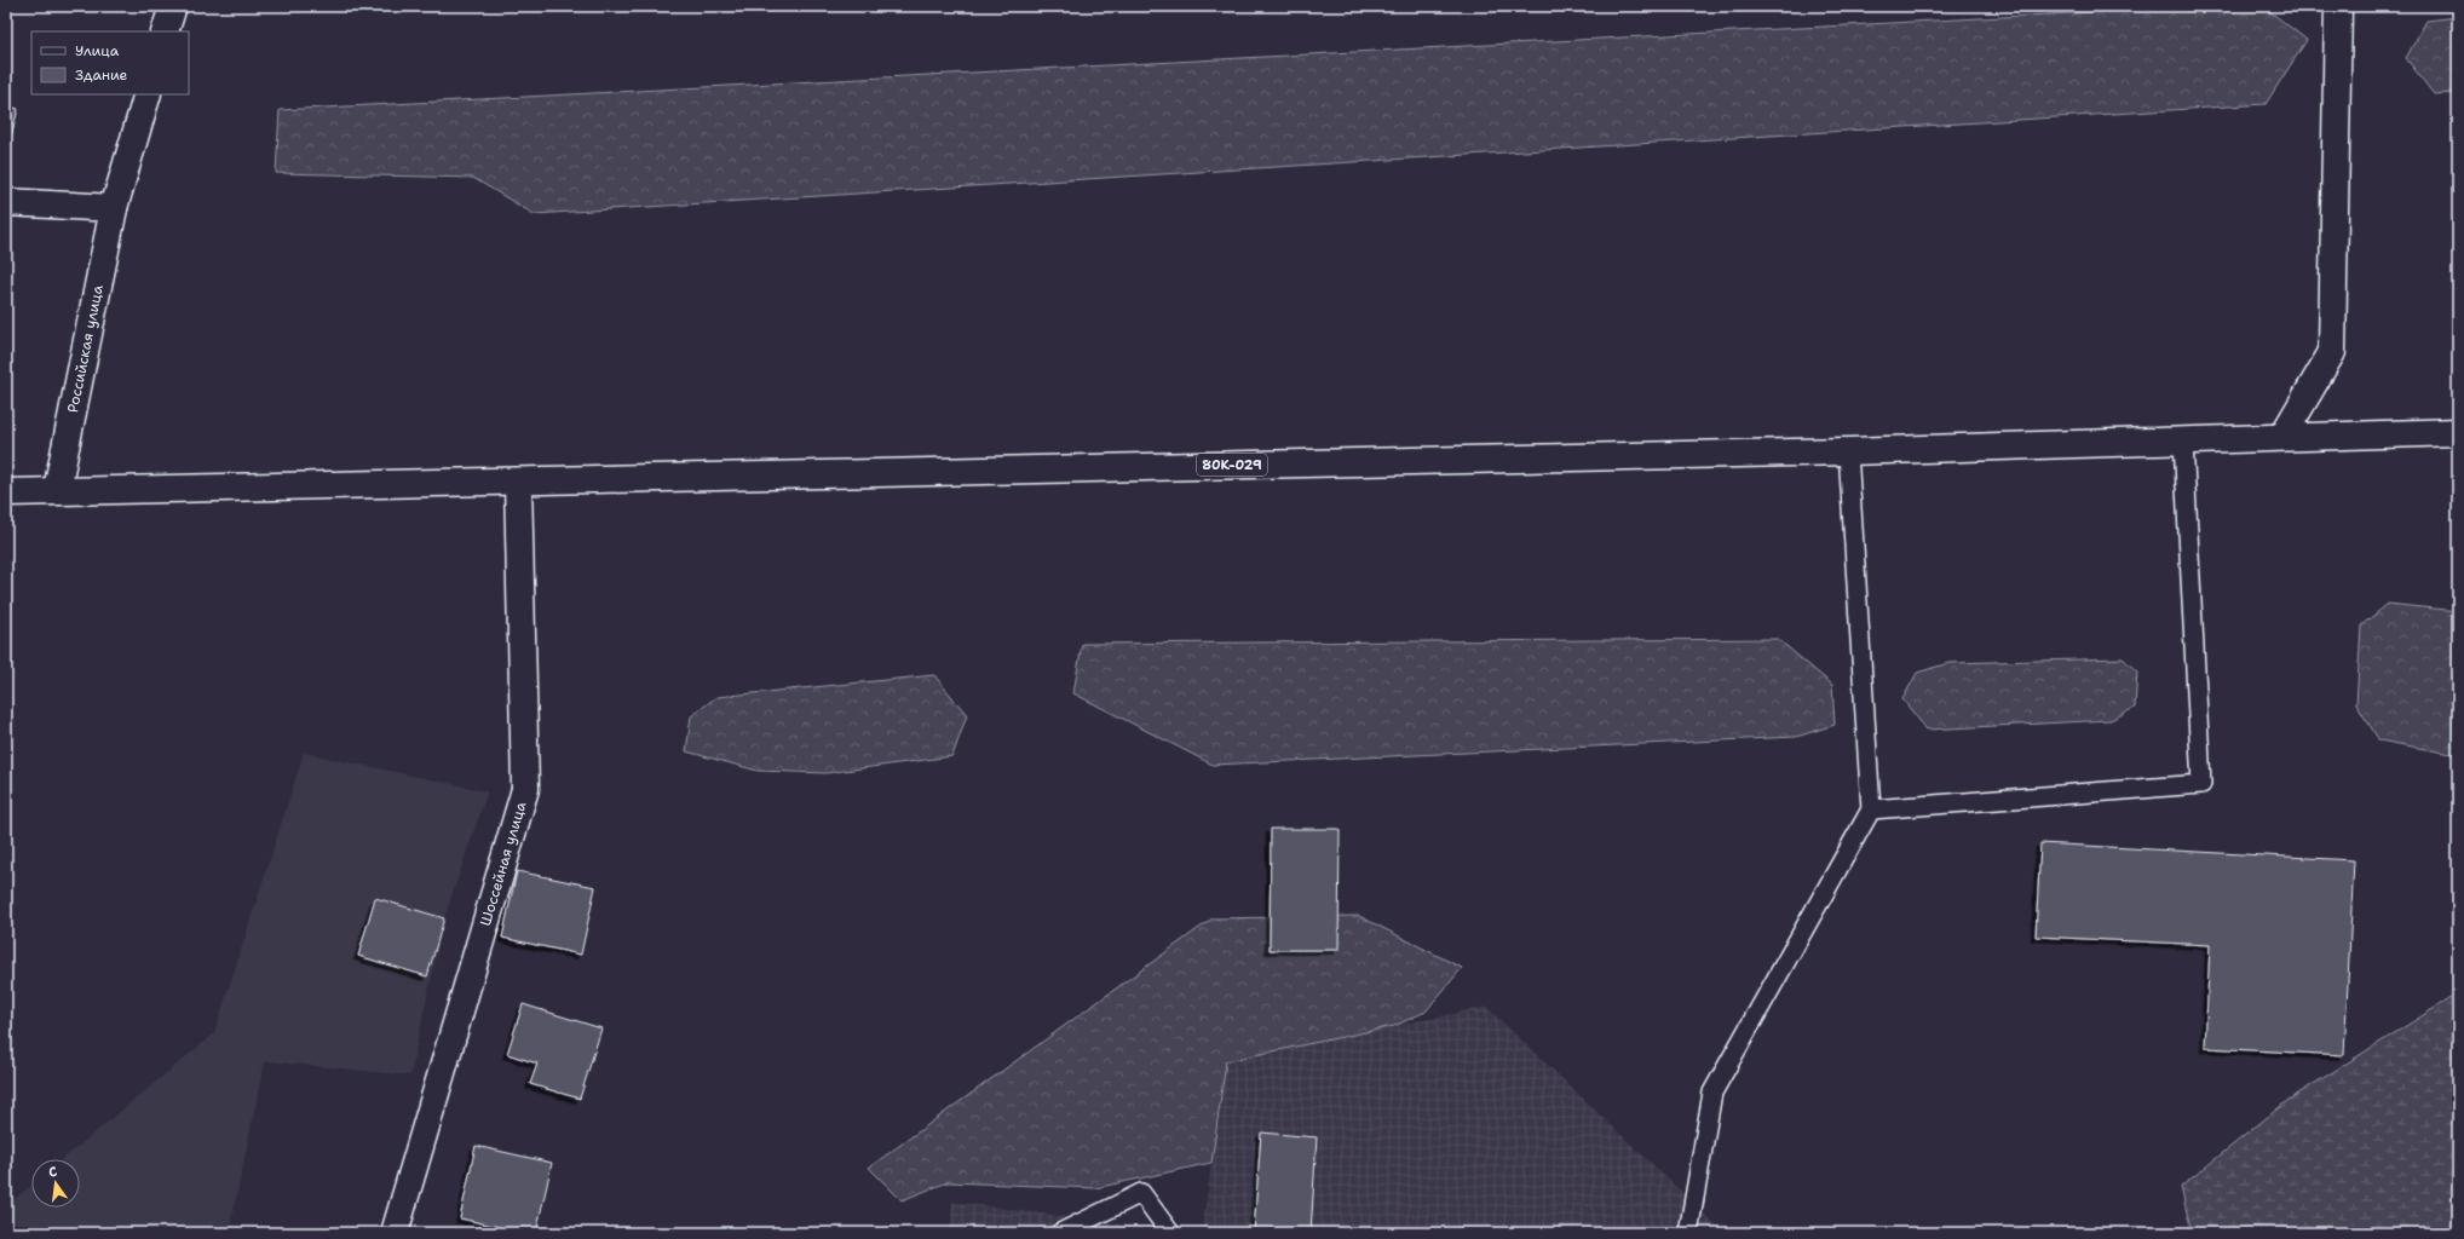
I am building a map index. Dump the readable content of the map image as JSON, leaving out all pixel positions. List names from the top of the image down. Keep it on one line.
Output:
{"streets":{"main road":["Российская улица","80К-029","Шоссейная улица"]},"crossings":[["Российская улица","80К-029"],["80К-029","Шоссейная улица"]],"legend":["Улица","Здание"],"north":"top"}
